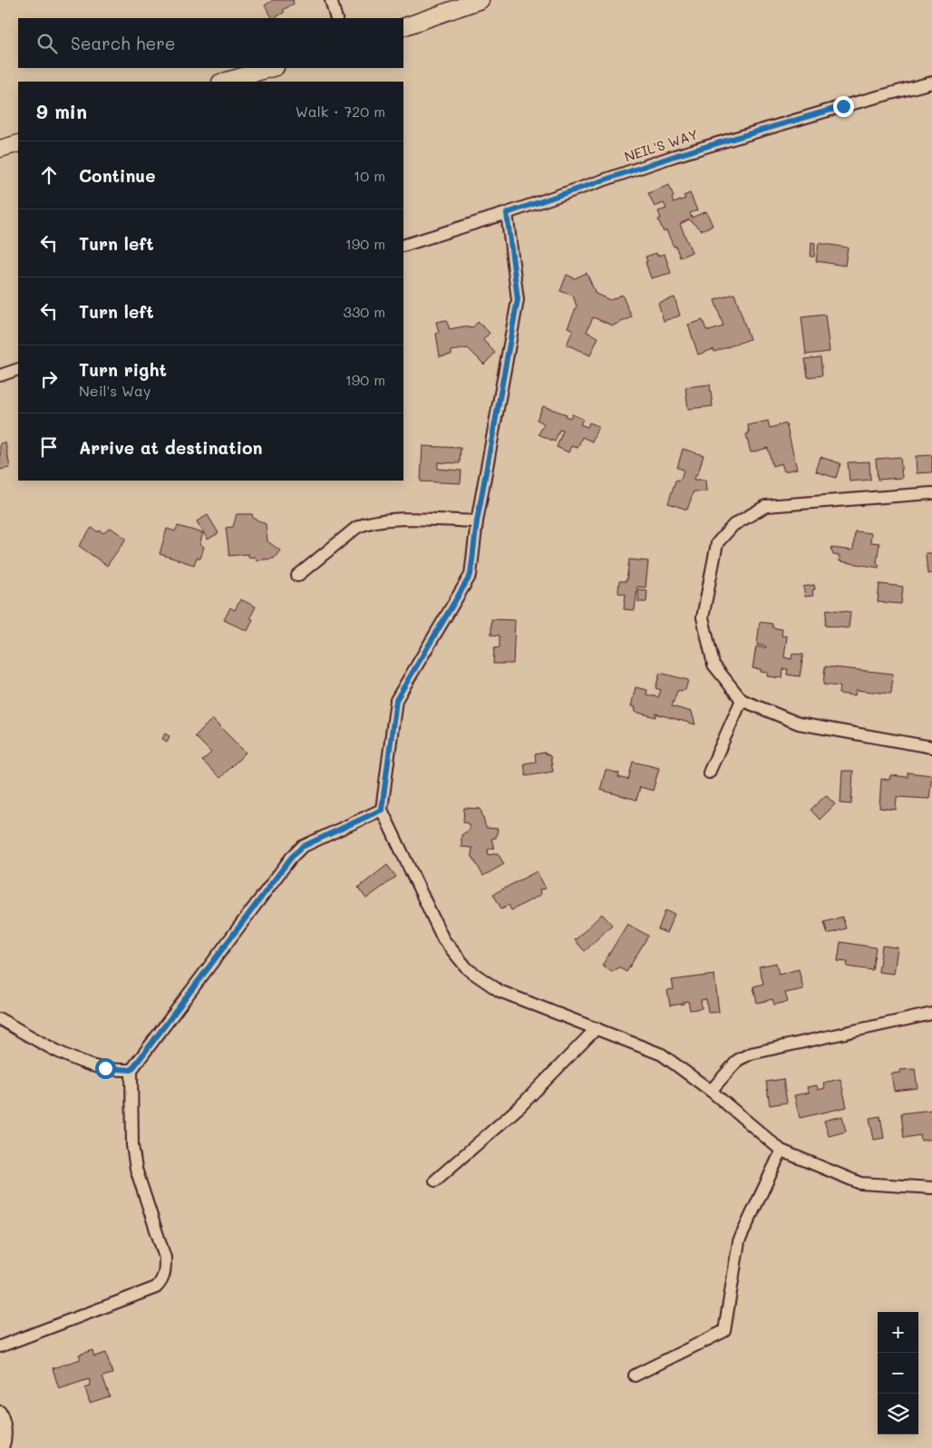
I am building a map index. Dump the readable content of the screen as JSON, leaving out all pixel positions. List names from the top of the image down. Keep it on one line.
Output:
{"streets":{"street":["NEIL'S WAY"]},"page":{"search":"Search here","heading":["9 min","Walk · 720 m"],"list":[["Continue","10 m"],["Turn left","190 m"],["Turn left","330 m"],["Turn right","Neil's Way","190 m"],"Arrive at destination"],"map_buttons":["+","−"]}}
